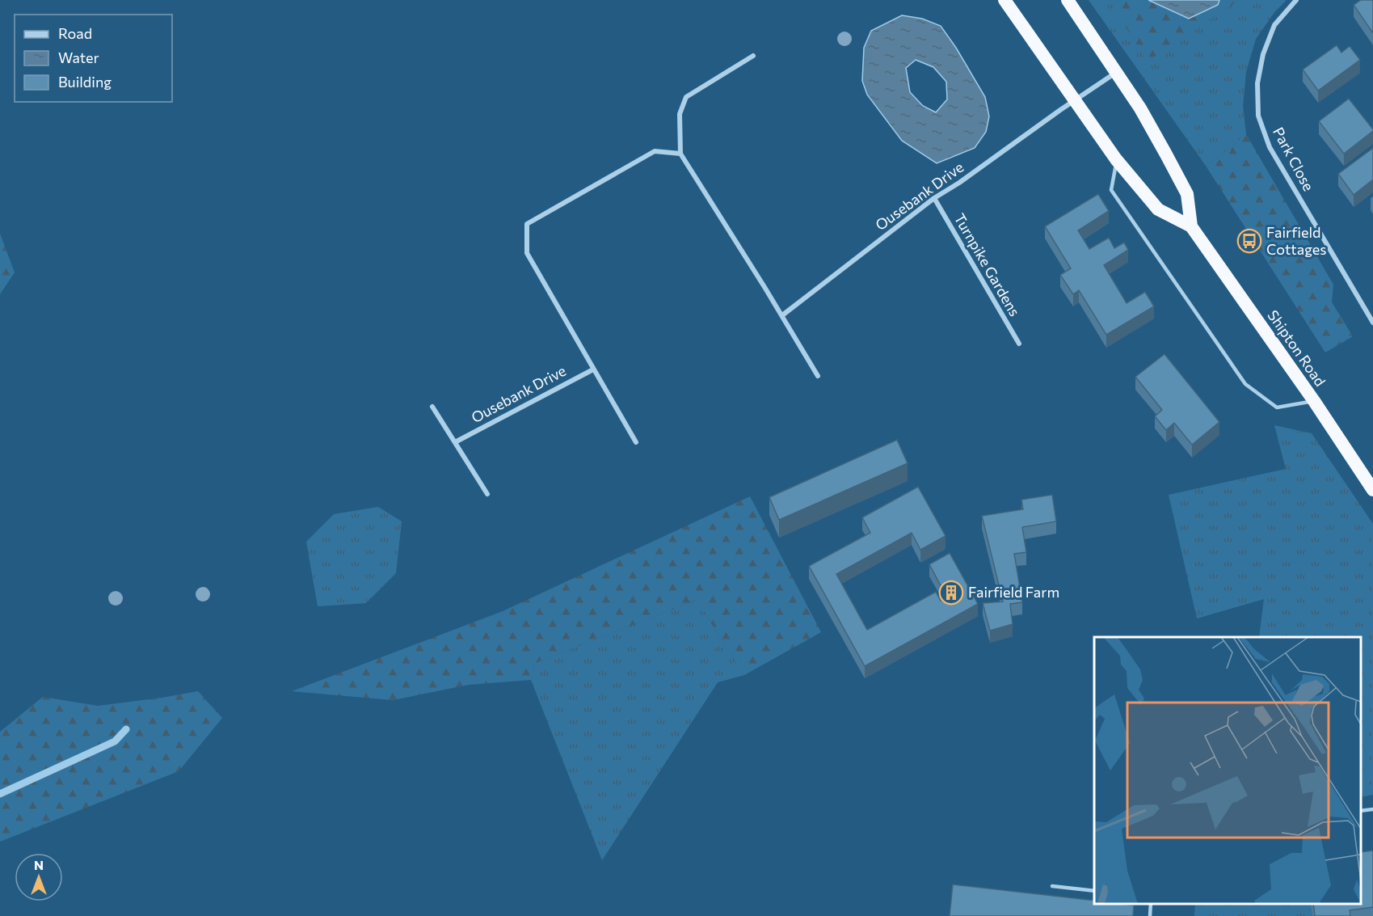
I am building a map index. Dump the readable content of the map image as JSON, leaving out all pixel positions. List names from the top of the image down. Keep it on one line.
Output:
{"streets":{"highway":["Shipton Road"],"street":["Park Close","Ousebank Drive","Turnpike Gardens"]},"crossings":[["Ousebank Drive","Turnpike Gardens"],["Ousebank Drive","Shipton Road"]],"places":{"bus stop":["Fairfield Cottages"],"building":["Fairfield Farm"]},"legend":["Road","Water","Building"],"north":"top"}
